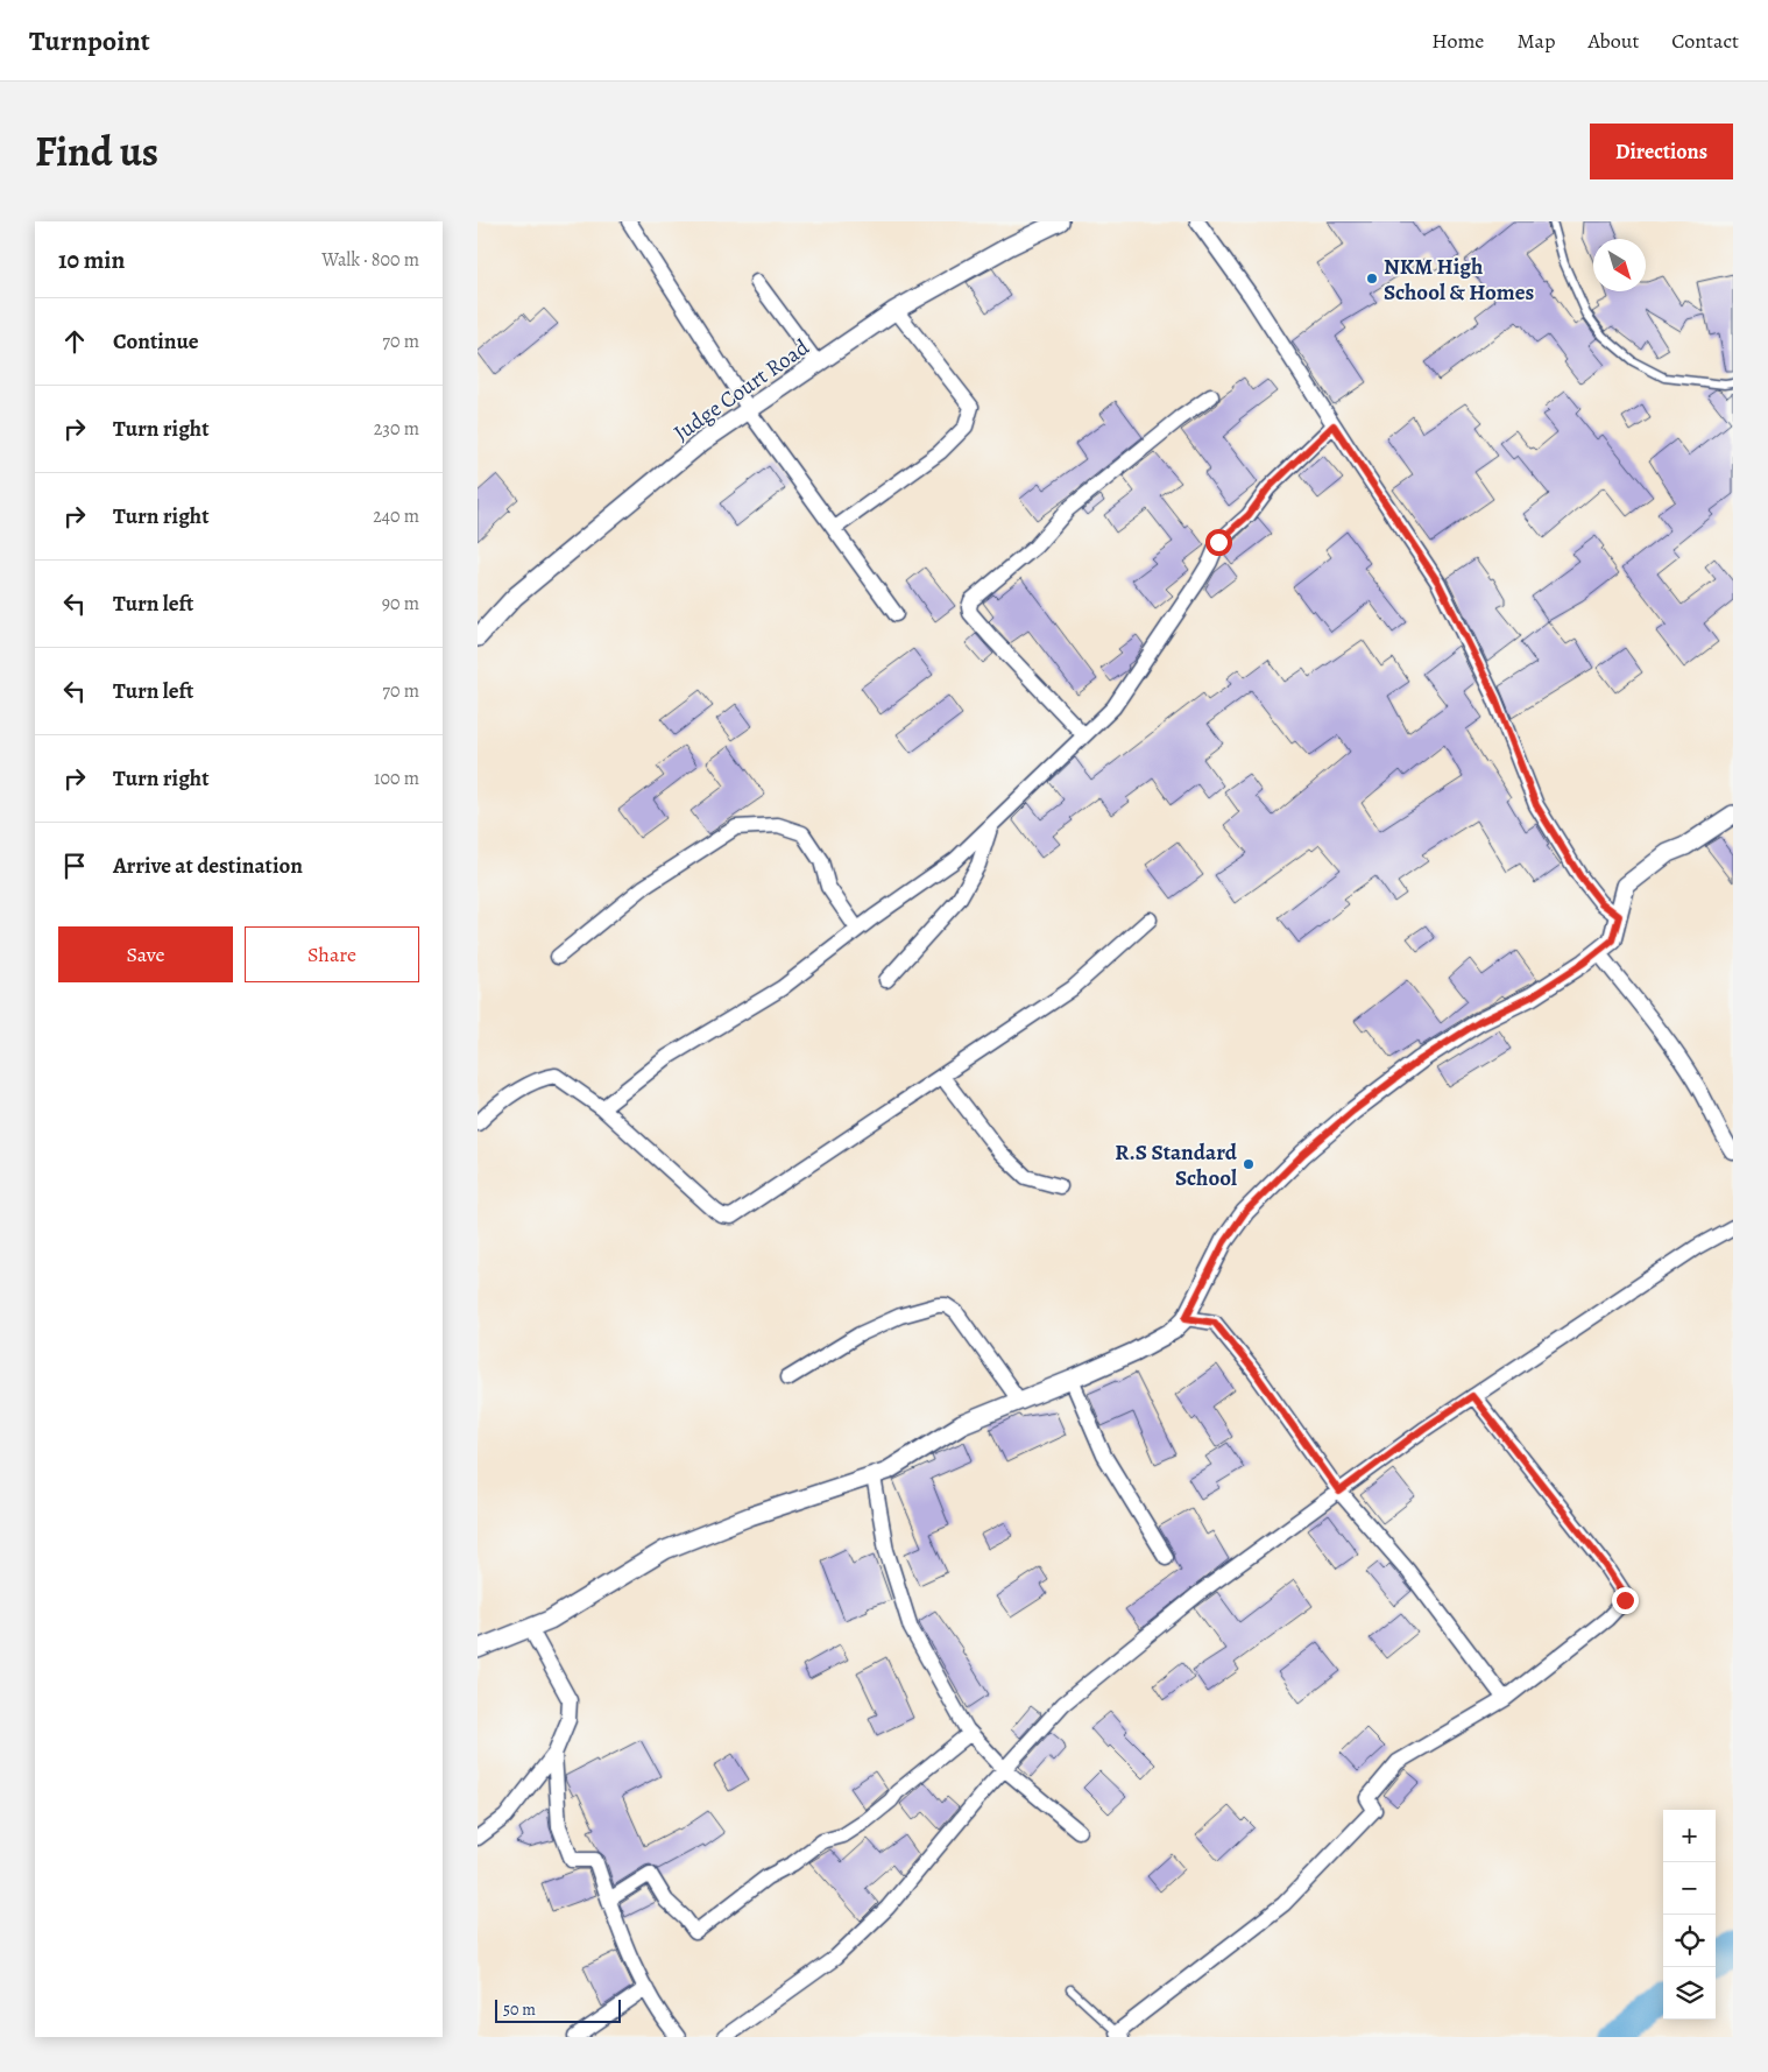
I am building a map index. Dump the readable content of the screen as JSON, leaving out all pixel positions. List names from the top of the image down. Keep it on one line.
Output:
{"streets":{"street":["Judge Court Road"]},"places":["NKM High School & Homes","R.S Standard School"],"scale_bar":"50 m","north":"bottom right","page":{"header":"Turnpoint","nav":["Home","Map","About","Contact"],"title":"Find us","buttons":["Directions",["Save","Share"]],"heading":["10 min","Walk · 800 m"],"list":[["Continue","70 m"],["Turn right","230 m"],["Turn right","240 m"],["Turn left","90 m"],["Turn left","70 m"],["Turn right","100 m"],"Arrive at destination"],"map_buttons":["+","−"],"scale":"50 m"}}
